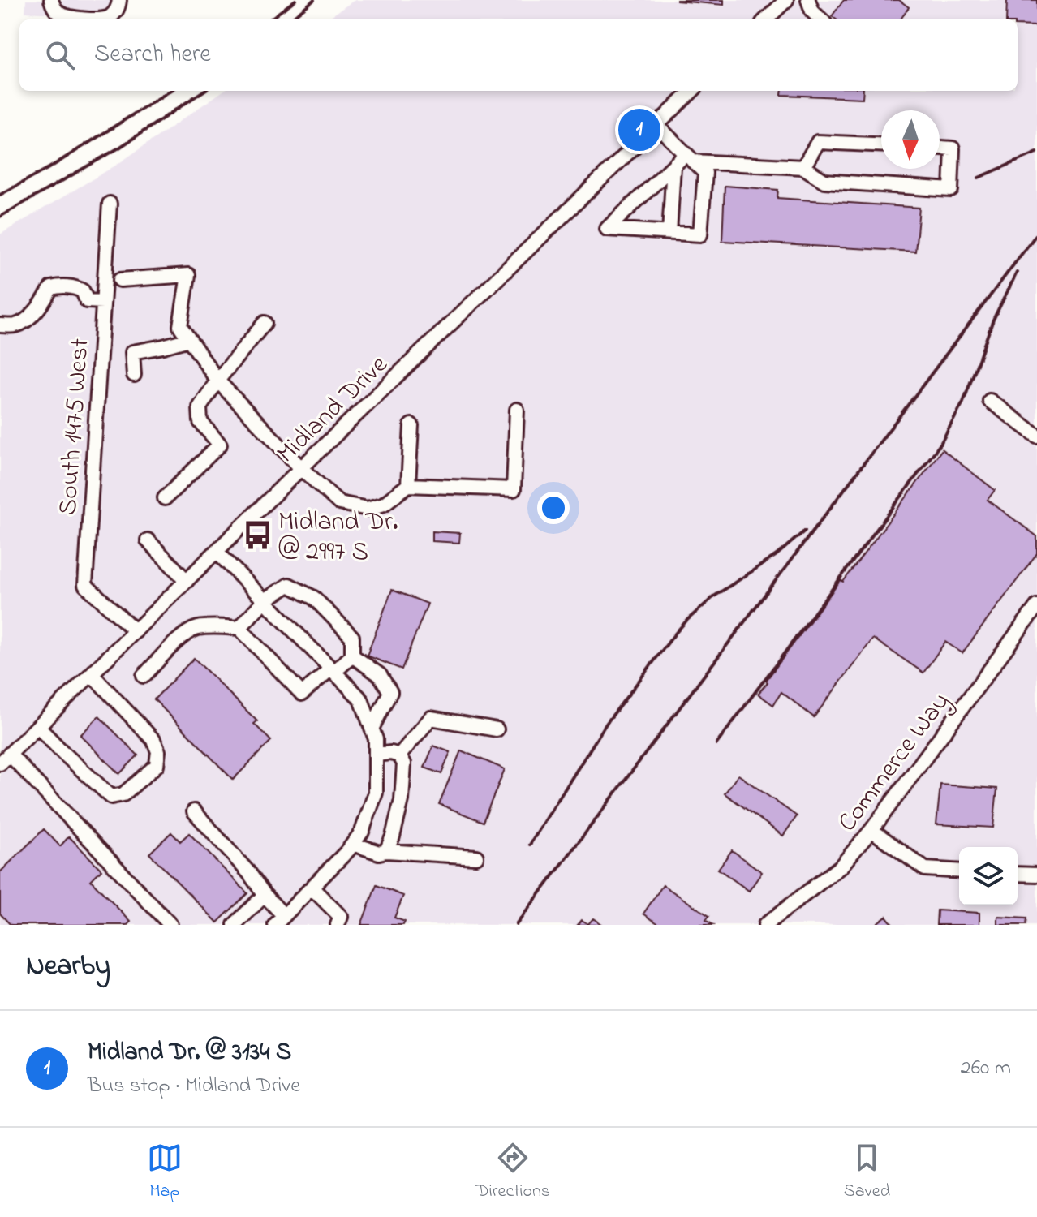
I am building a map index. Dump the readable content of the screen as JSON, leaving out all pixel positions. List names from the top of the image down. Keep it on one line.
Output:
{"streets":{"street":["Midland Drive","South 1475 West","Commerce Way"]},"crossings":[["Midland Drive","South 1475 West"]],"places":{"bus stop":["Midland Dr. @ 2997 S"]},"north":"bottom","page":{"search":"Search here","pins":"1","heading":"Nearby","list":[{"mark":"1","name":"Midland Dr. @ 3134 S","note":"Bus stop · Midland Drive","value":"260 m"}],"nav":["Map","Directions","Saved"]}}
